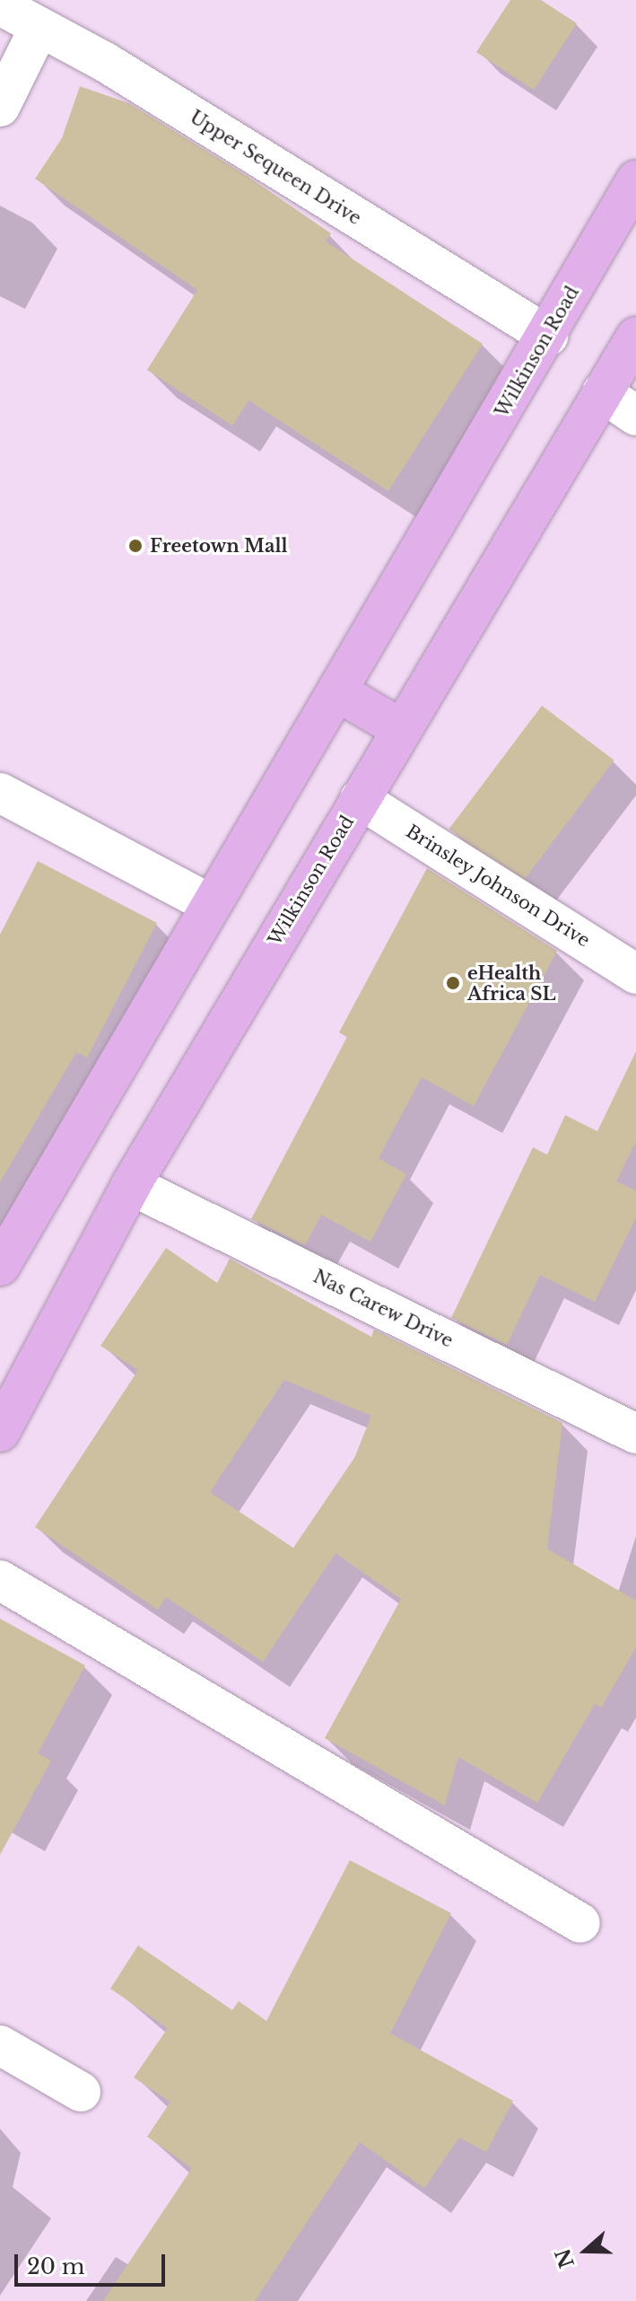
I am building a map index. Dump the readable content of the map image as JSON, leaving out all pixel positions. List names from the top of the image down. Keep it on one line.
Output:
{"streets":{"main road":["Wilkinson Road"],"street":["Upper Sequeen Drive","Brinsley Johnson Drive","Nas Carew Drive"]},"crossings":[["Upper Sequeen Drive","Wilkinson Road"],["Wilkinson Road","Brinsley Johnson Drive"],["Wilkinson Road","Nas Carew Drive"]],"places":["Freetown Mall","eHealth Africa SL"],"scale_bar":"20 m","north":"left"}
